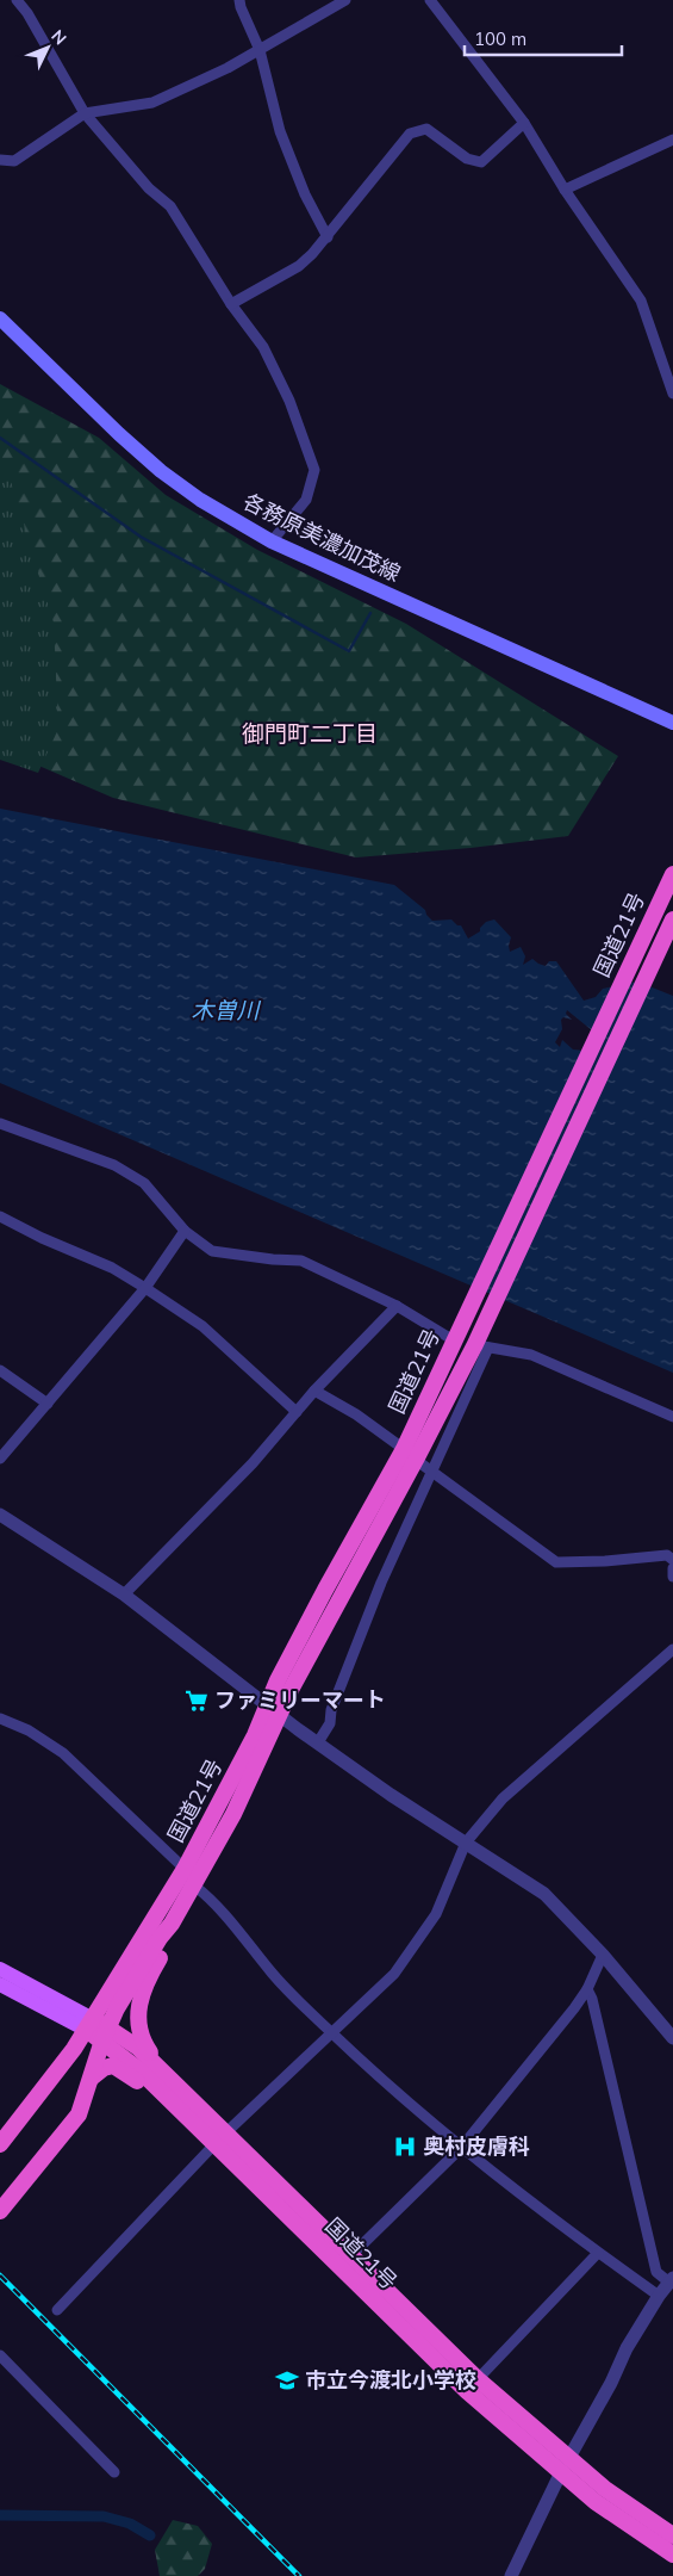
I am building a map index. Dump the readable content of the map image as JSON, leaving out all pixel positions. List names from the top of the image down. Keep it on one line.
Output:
{"streets":{"highway":["国道21号"],"main road":["各務原美濃加茂線"]},"districts":["御門町二丁目"],"water":["木曽川"],"places":{"supermarket":["ファミリーマート"],"hospital":["奥村皮膚科"],"school or university":["市立今渡北小学校"]},"scale_bar":"100 m","north":"top right"}
